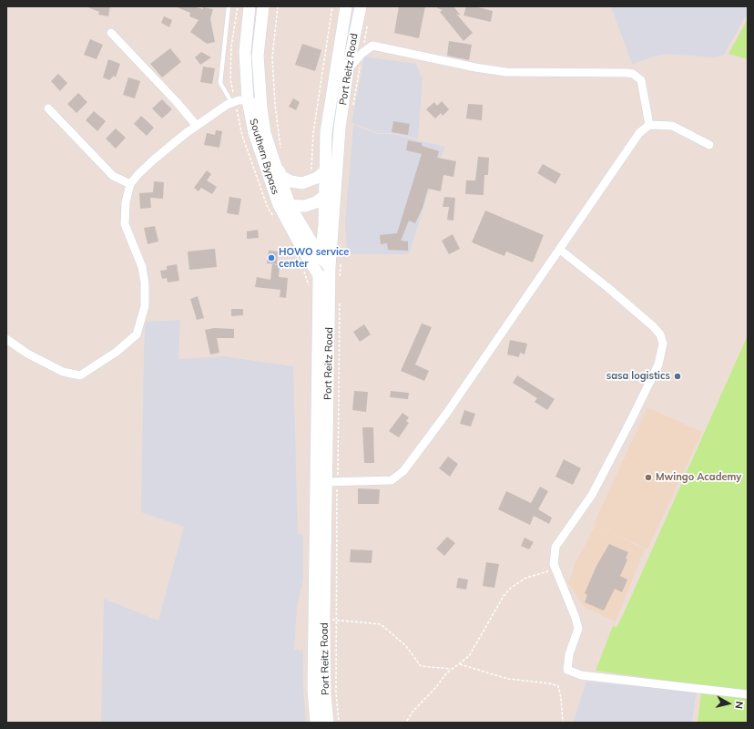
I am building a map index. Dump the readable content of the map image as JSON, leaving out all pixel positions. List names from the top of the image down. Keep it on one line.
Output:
{"streets":{"main road":["Port Reitz Road","Southern Bypass"]},"crossings":[["Port Reitz Road","Southern Bypass"]],"places":["HOWO service center","sasa logistics","Mwingo Academy"],"north":"right"}
